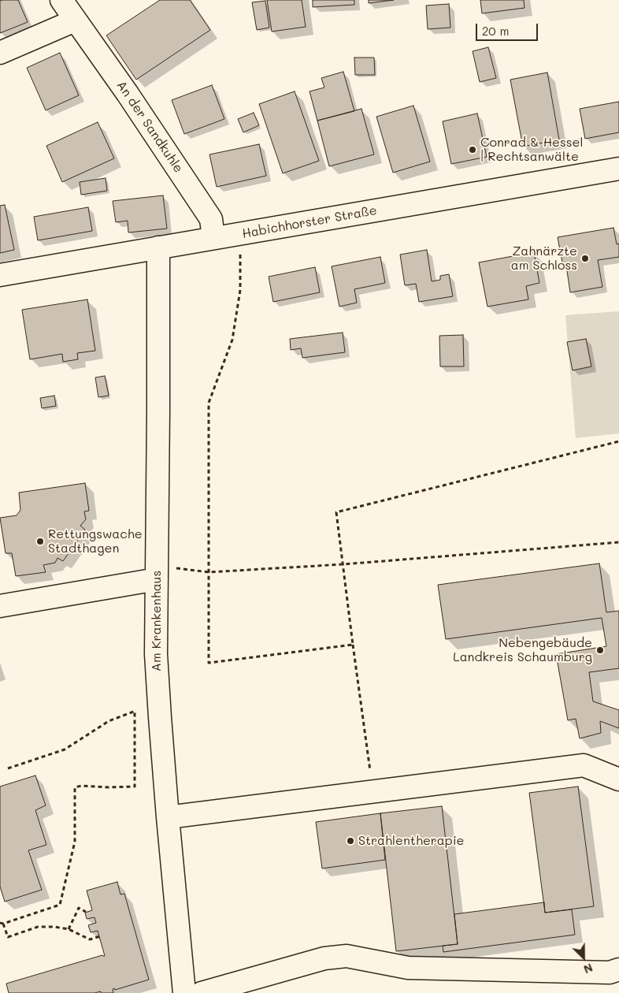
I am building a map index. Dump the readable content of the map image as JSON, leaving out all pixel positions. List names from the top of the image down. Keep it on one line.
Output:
{"streets":{"street":["An der Sandkuhle","Habichhorster Straße","Am Krankenhaus"]},"crossings":[["An der Sandkuhle","Habichhorster Straße"],["Habichhorster Straße","Am Krankenhaus"]],"places":["Conrad & Hessel | Rechtsanwälte","Zahnärzte am Schloss","Rettungswache Stadthagen","Nebengebäude Landkreis Schaumburg","Strahlentherapie"],"scale_bar":"20 m","north":"bottom right"}
